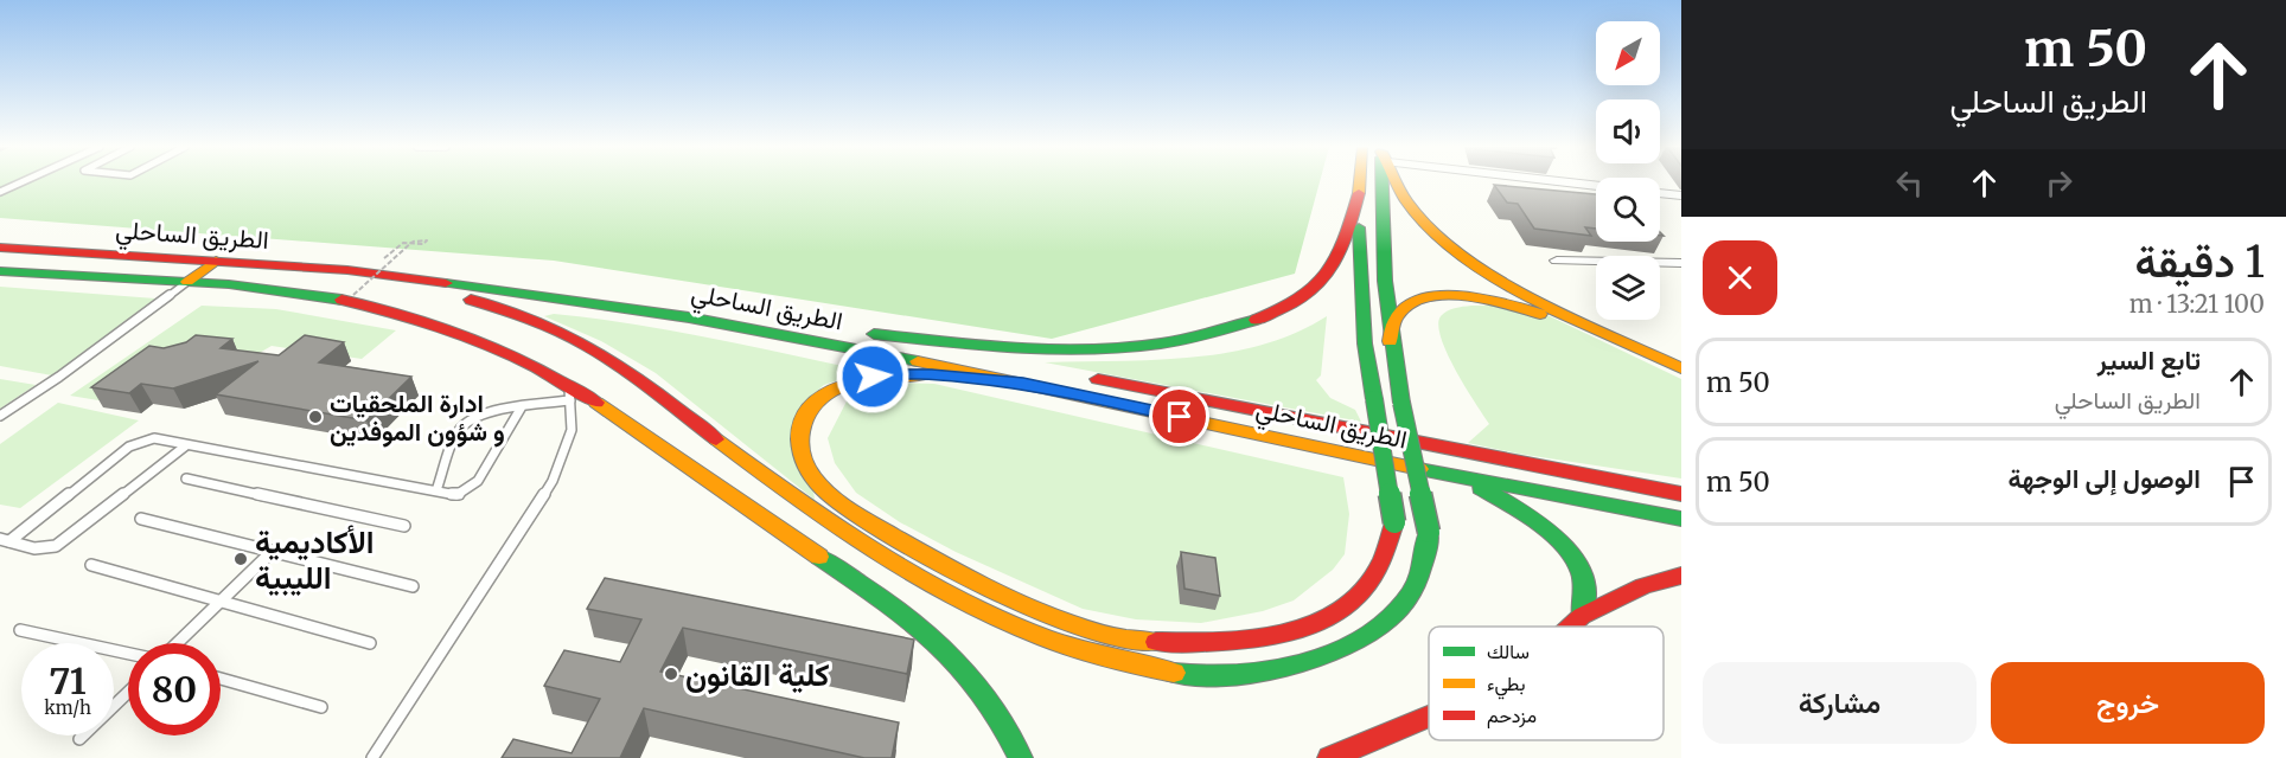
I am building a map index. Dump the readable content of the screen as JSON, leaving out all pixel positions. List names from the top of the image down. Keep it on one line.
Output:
{"streets":{"main road":["الطريق الساحلي"]},"places":["ادارة الملحقيات و شؤون الموفدين","الأكاديمية الليبية","كلية القانون"],"legend":["سالك","بطيء","مزدحم"],"north":"bottom left","page":{"turn":["50 m","الطريق الساحلي"],"heading":["1 دقيقة","100 m · 13:21"],"list":[{"name":"تابع السير","note":"الطريق الساحلي","value":"50 m"},{"name":"الوصول إلى الوجهة","value":"50 m"}],"speed":"71 km/h","limit":"80","buttons":["خروج","مشاركة"]}}
